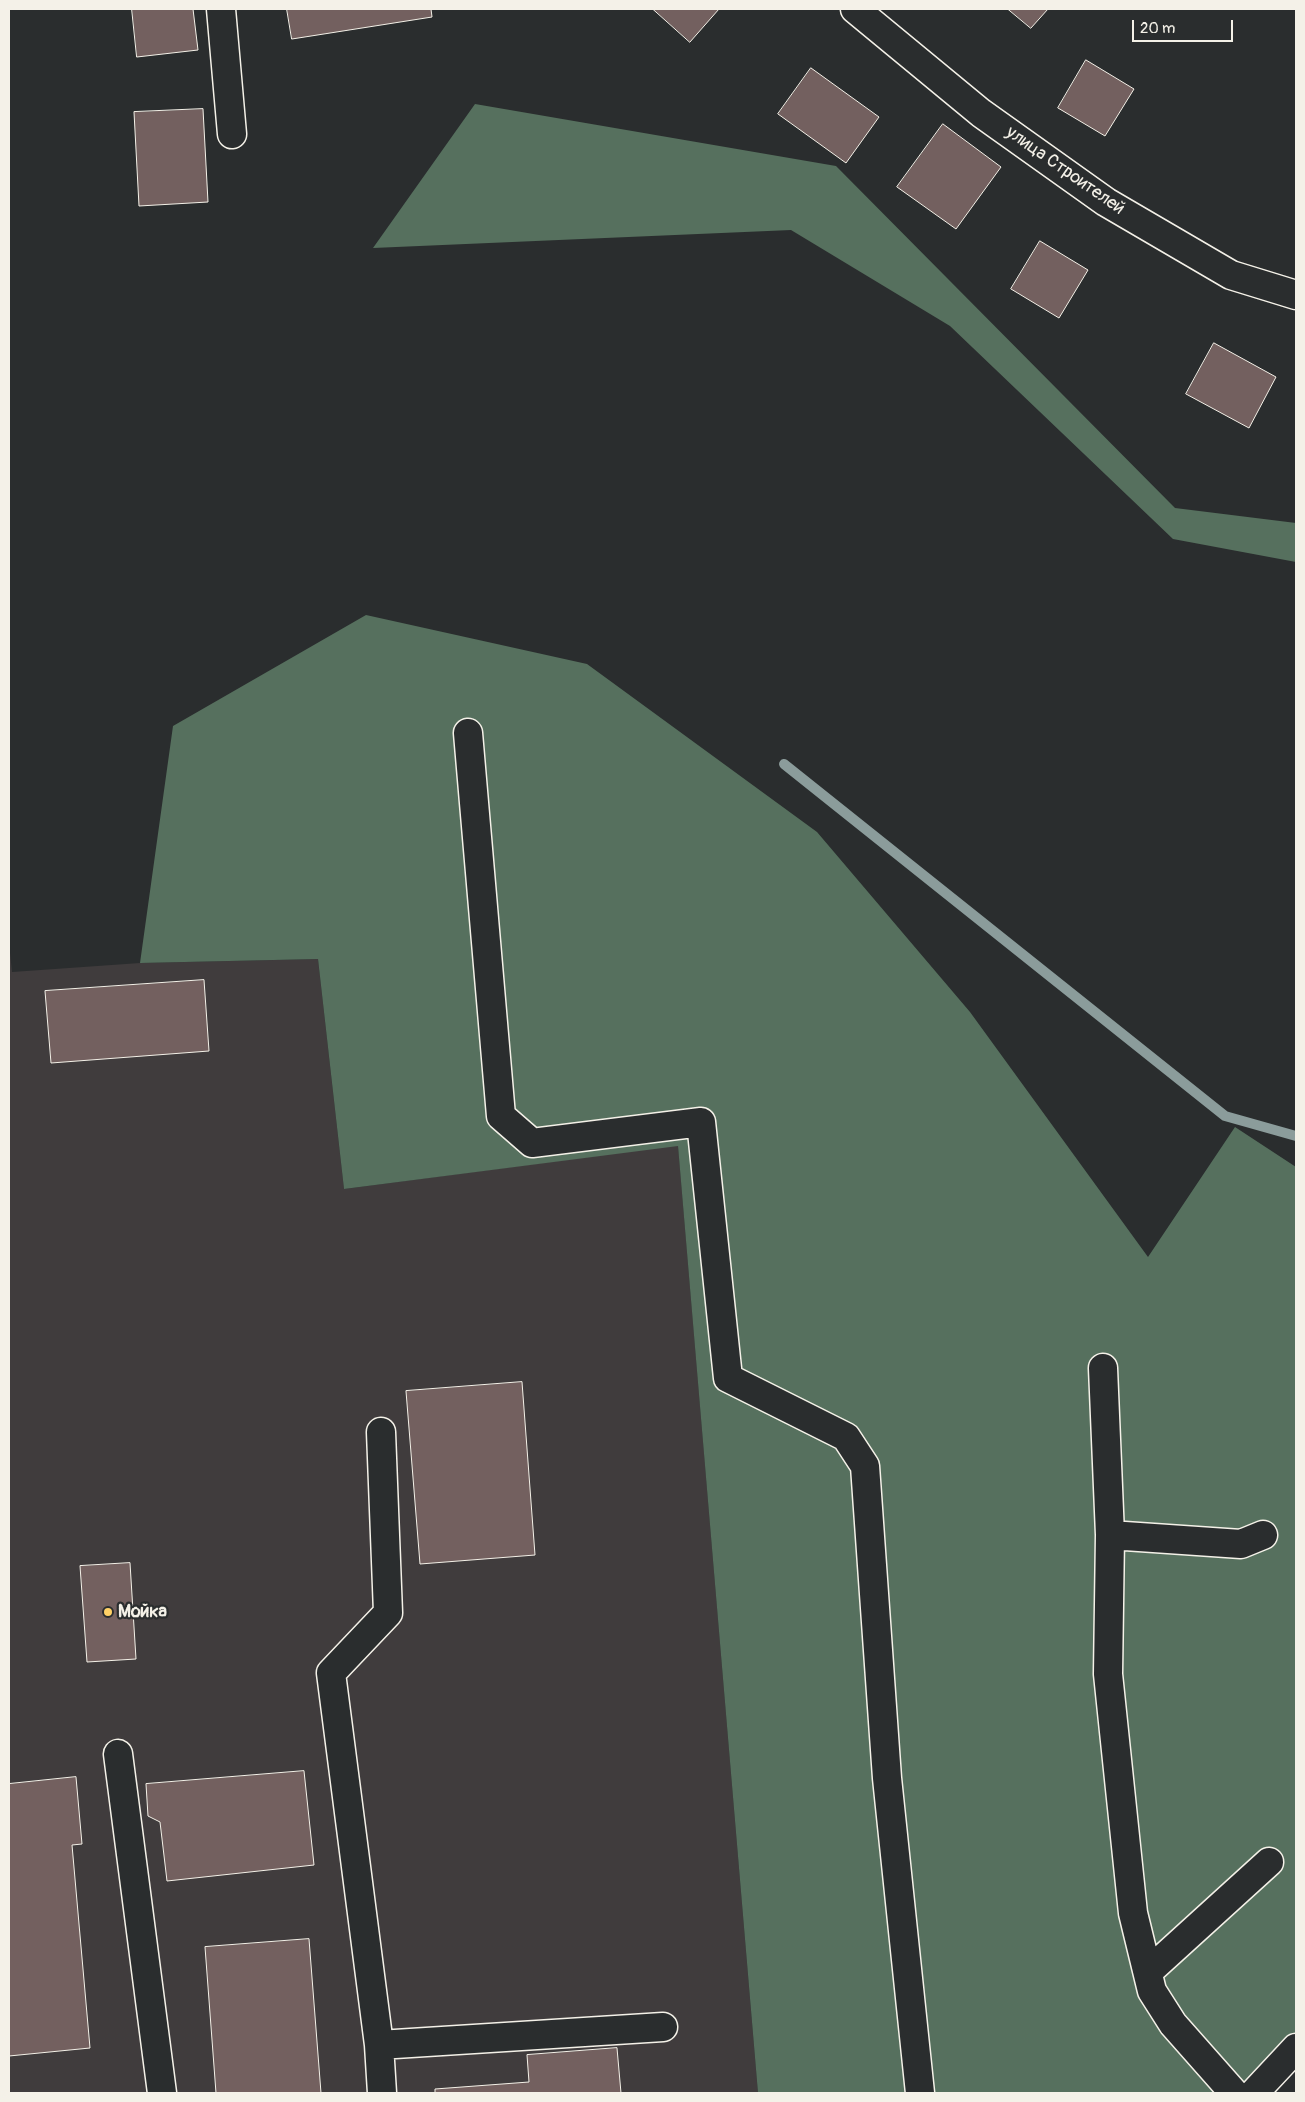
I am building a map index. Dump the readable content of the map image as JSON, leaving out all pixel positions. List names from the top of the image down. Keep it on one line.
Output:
{"streets":{"street":["улица Строителей"]},"places":["Мойка"],"scale_bar":"20 m"}
